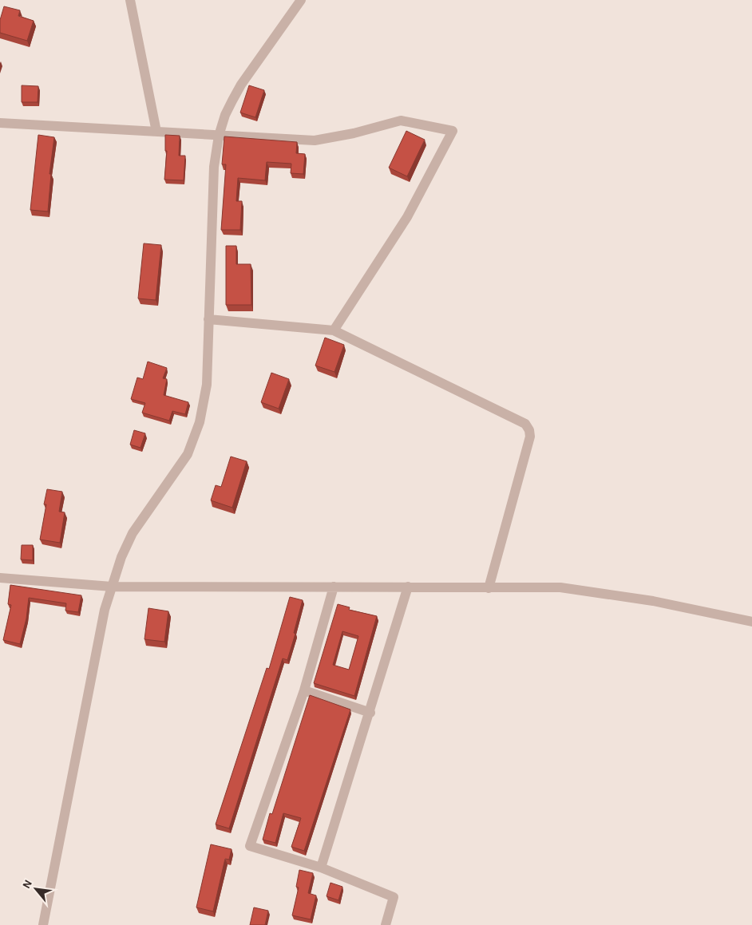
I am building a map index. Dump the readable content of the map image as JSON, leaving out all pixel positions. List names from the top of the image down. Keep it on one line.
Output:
{"north":"top left"}
